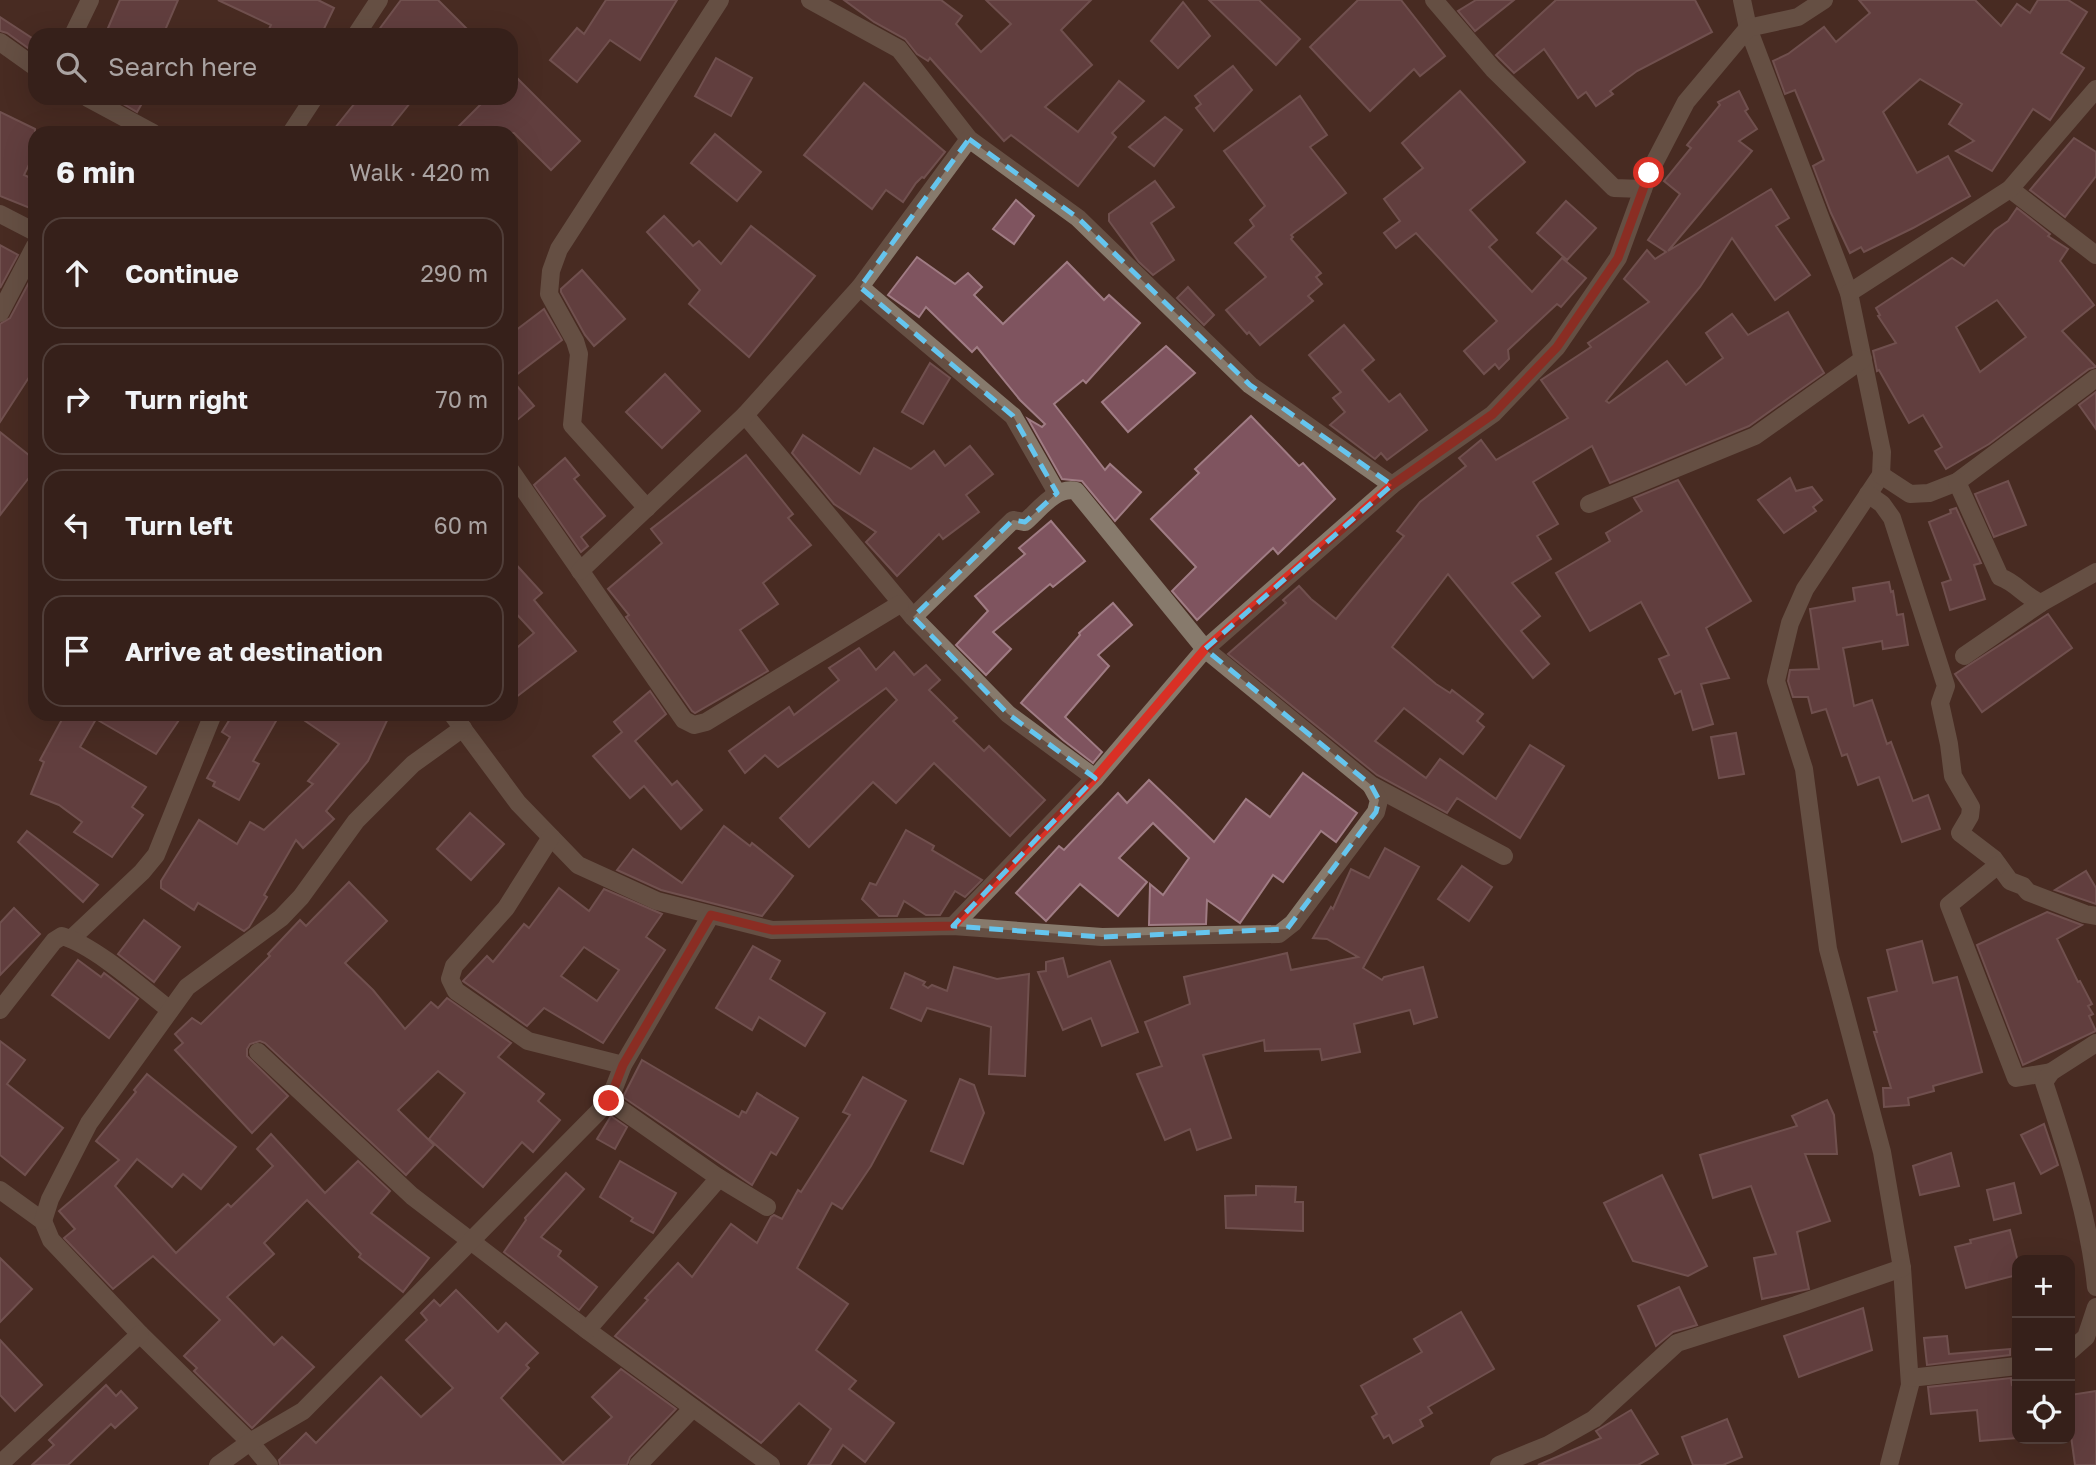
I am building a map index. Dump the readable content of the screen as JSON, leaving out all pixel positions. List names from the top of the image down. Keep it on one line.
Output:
{"page":{"search":"Search here","heading":["6 min","Walk · 420 m"],"list":[["Continue","290 m"],["Turn right","70 m"],["Turn left","60 m"],"Arrive at destination"],"map_buttons":["+","−"]}}
